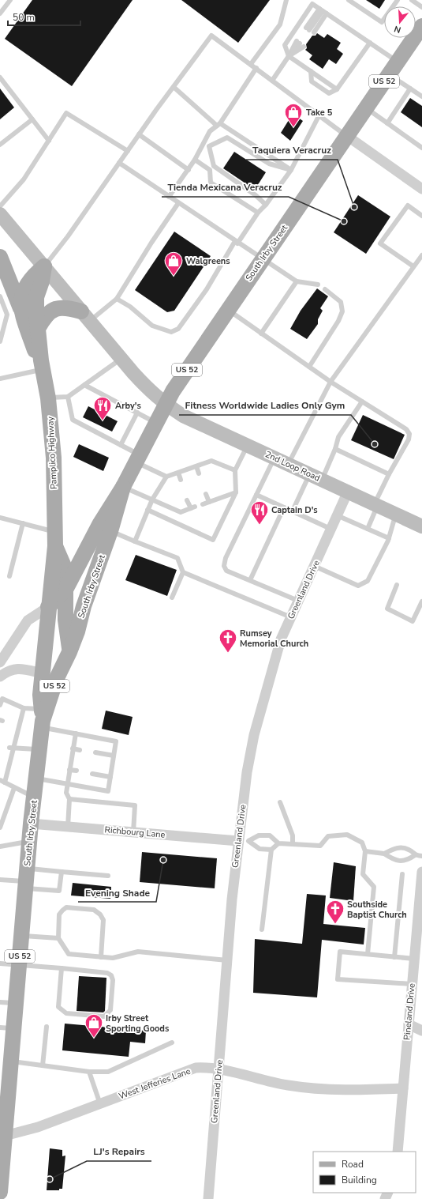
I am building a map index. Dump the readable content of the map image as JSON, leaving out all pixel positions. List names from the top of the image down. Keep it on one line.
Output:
{"streets":{"main road":["US 52","South Irby Street","Pamplico Highway","2nd Loop Road"],"street":["Greenland Drive","Richbourg Lane","Pineland Drive","West Jefferies Lane"]},"crossings":[["South Irby Street","Pamplico Highway"],["South Irby Street","2nd Loop Road"],["South Irby Street","Richbourg Lane"],["South Irby Street","West Jefferies Lane"],["2nd Loop Road","Greenland Drive"],["Greenland Drive","Richbourg Lane"],["Greenland Drive","West Jefferies Lane"],["Pineland Drive","West Jefferies Lane"]],"places":{"shop":["Take 5","Walgreens","Irby Street Sporting Goods"],"other":["Taquiera Veracruz","Tienda Mexicana Veracruz","Fitness Worldwide Ladies Only Gym","Evening Shade","LJ's Repairs"],"restaurant":["Arby's","Captain D's"],"church":["Rumsey Memorial Church","Southside Baptist Church"]},"legend":["Road","Building"],"scale_bar":"50 m","north":"bottom"}
